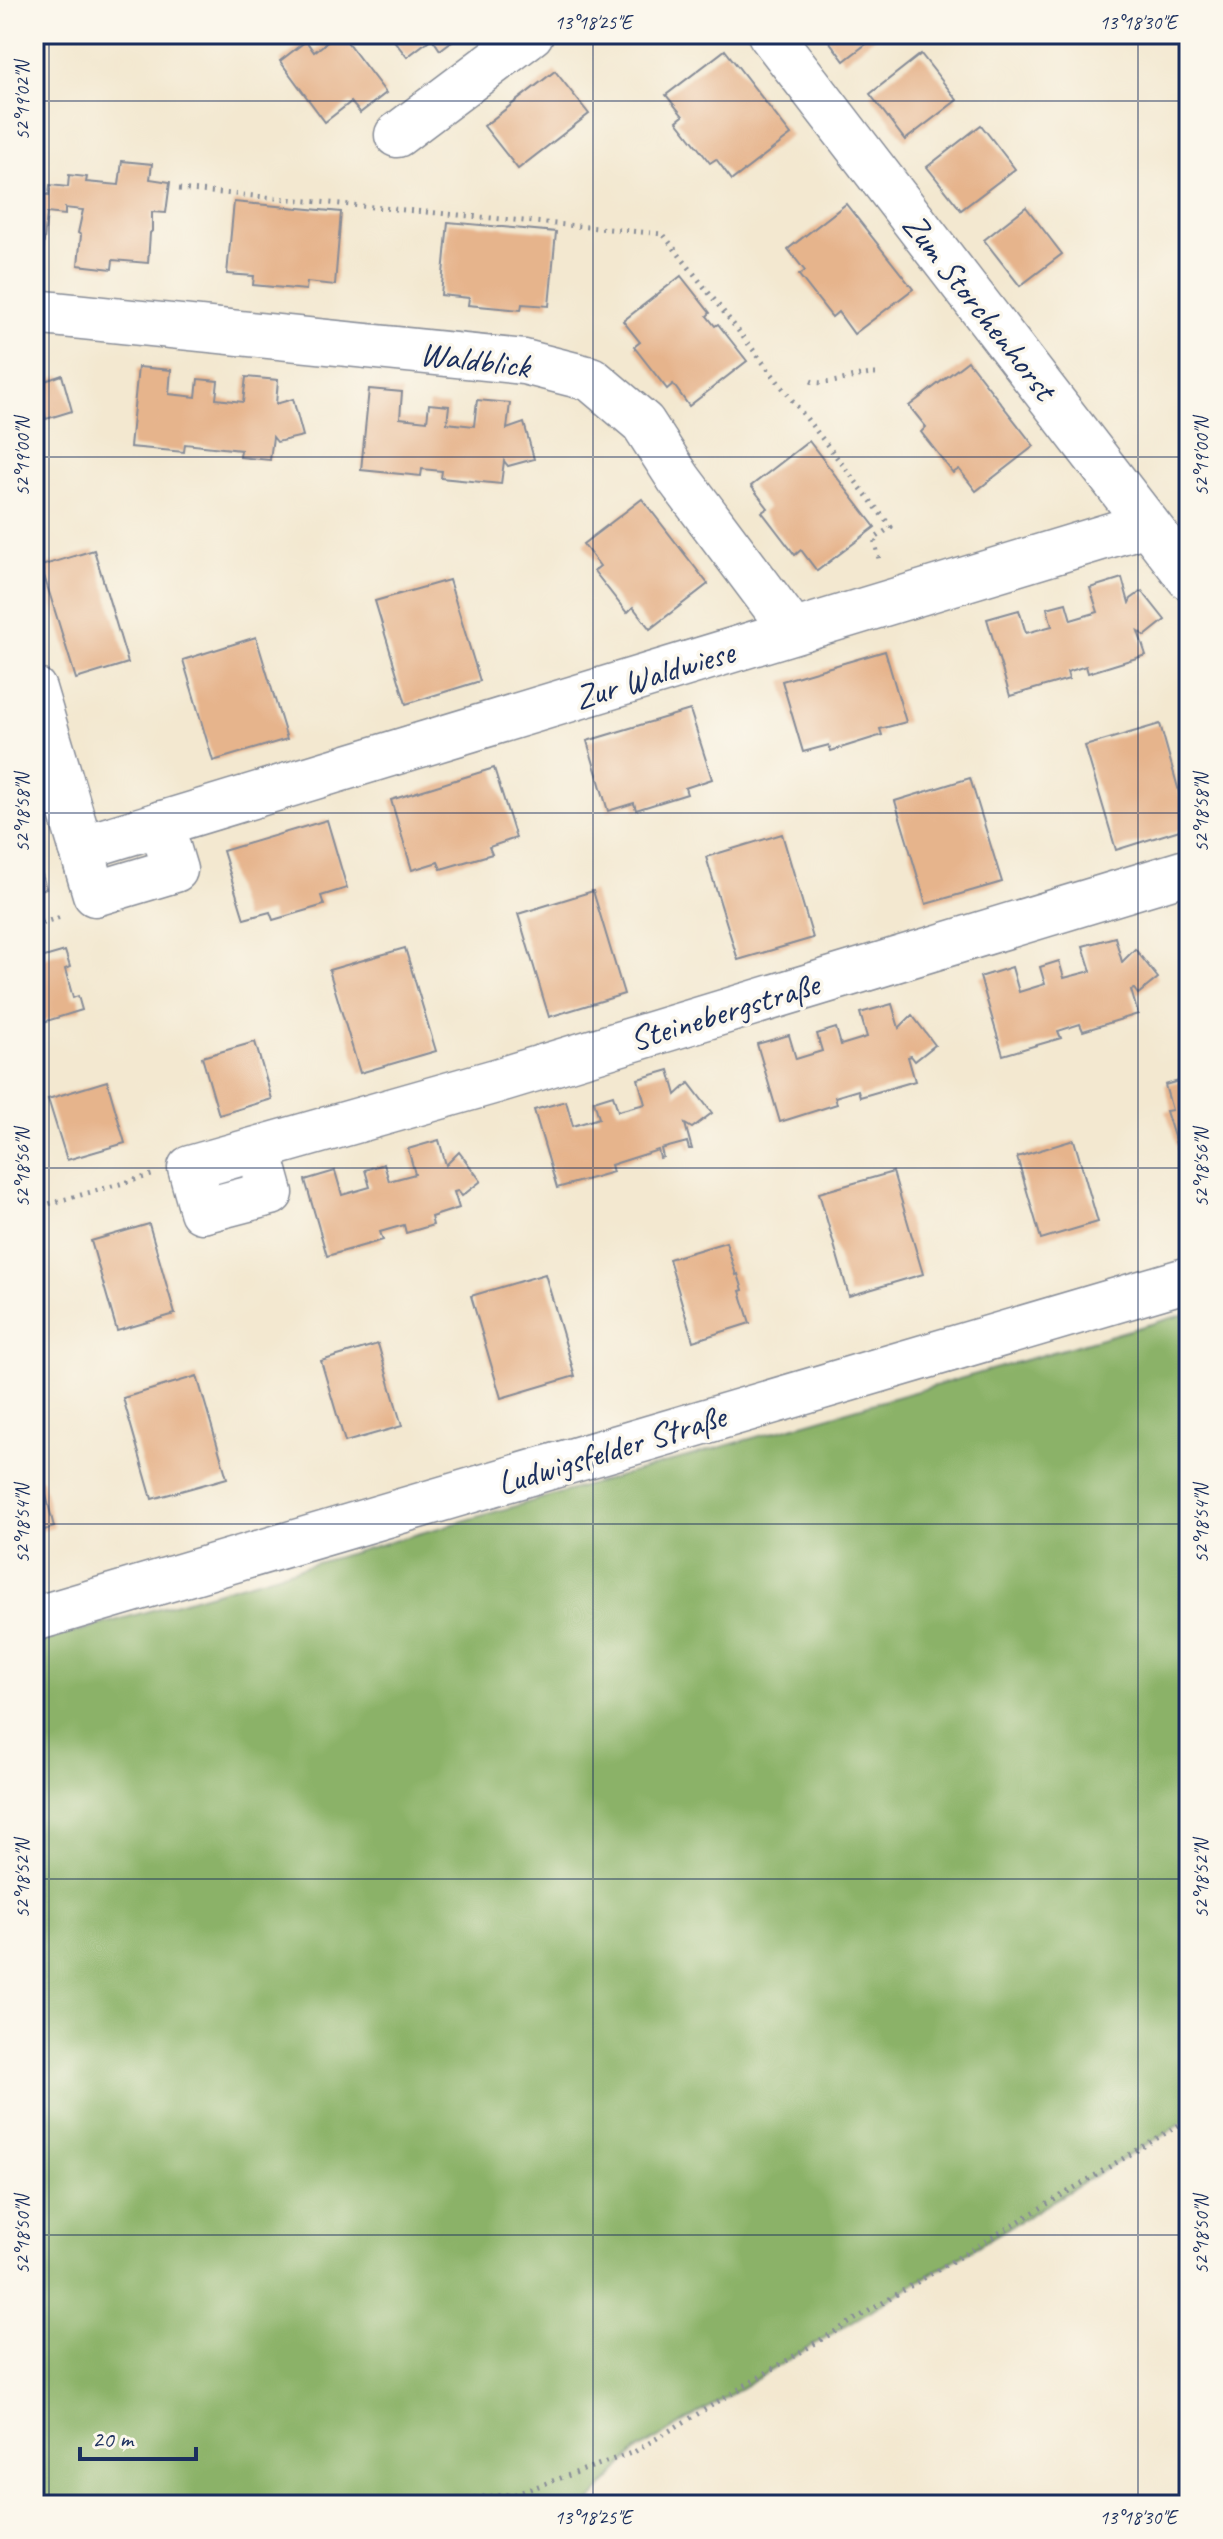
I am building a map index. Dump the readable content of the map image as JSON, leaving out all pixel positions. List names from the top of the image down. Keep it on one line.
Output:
{"streets":{"street":["Zum Storchenhorst","Waldblick","Zur Waldwiese","Steinebergstraße","Ludwigsfelder Straße"]},"crossings":[["Zum Storchenhorst","Zur Waldwiese"],["Waldblick","Zur Waldwiese"]],"scale_bar":"20 m","coordinates":["13°18'25\"E","13°18'30\"E","52°19'02\"N","52°19'00\"N","52°18'58\"N","52°18'56\"N","52°18'54\"N","52°18'52\"N","52°18'50\"N"]}
